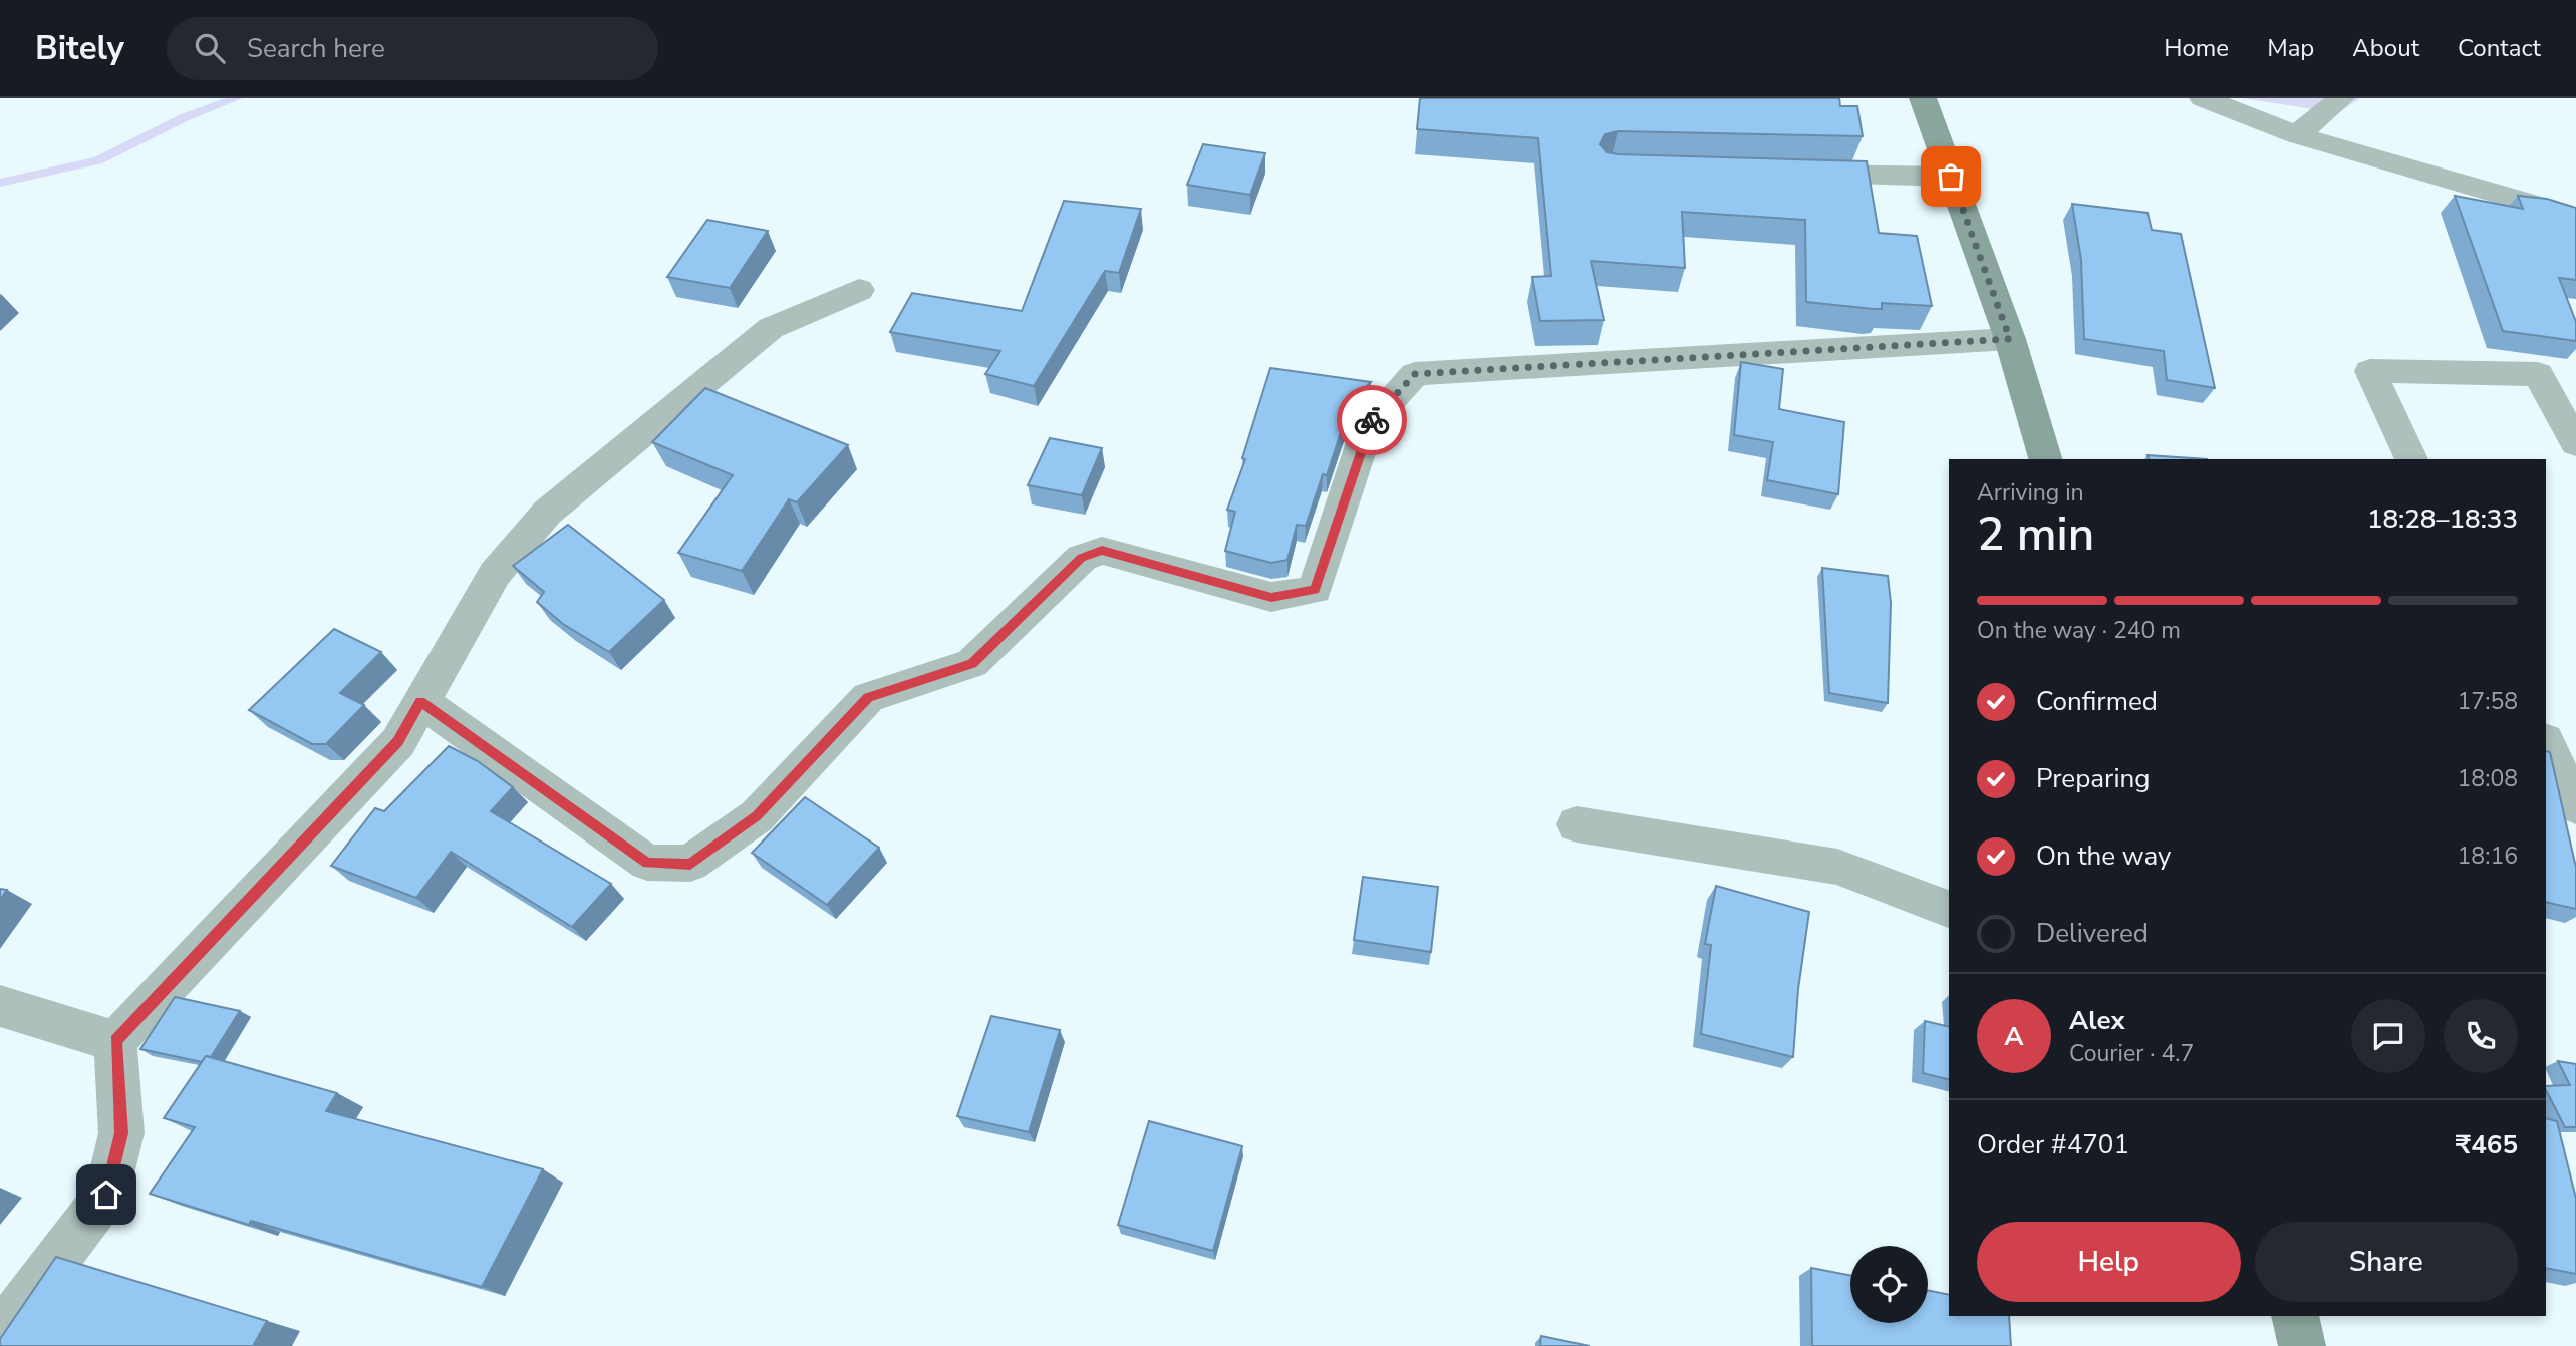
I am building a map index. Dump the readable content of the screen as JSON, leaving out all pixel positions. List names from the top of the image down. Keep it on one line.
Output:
{"page":{"header":"Bitely","search":"Search here","nav":["Home","Map","About","Contact"],"heading":["2 min","Arriving in","18:28–18:33"],"panel":["Alex","Courier · 4.7","Order #4701","₹465"],"bar":"On the way · 240 m","list":[["Confirmed","17:58"],["Preparing","18:08"],["On the way","18:16"],"Delivered"],"round":"A","buttons":["Help","Share"]}}
